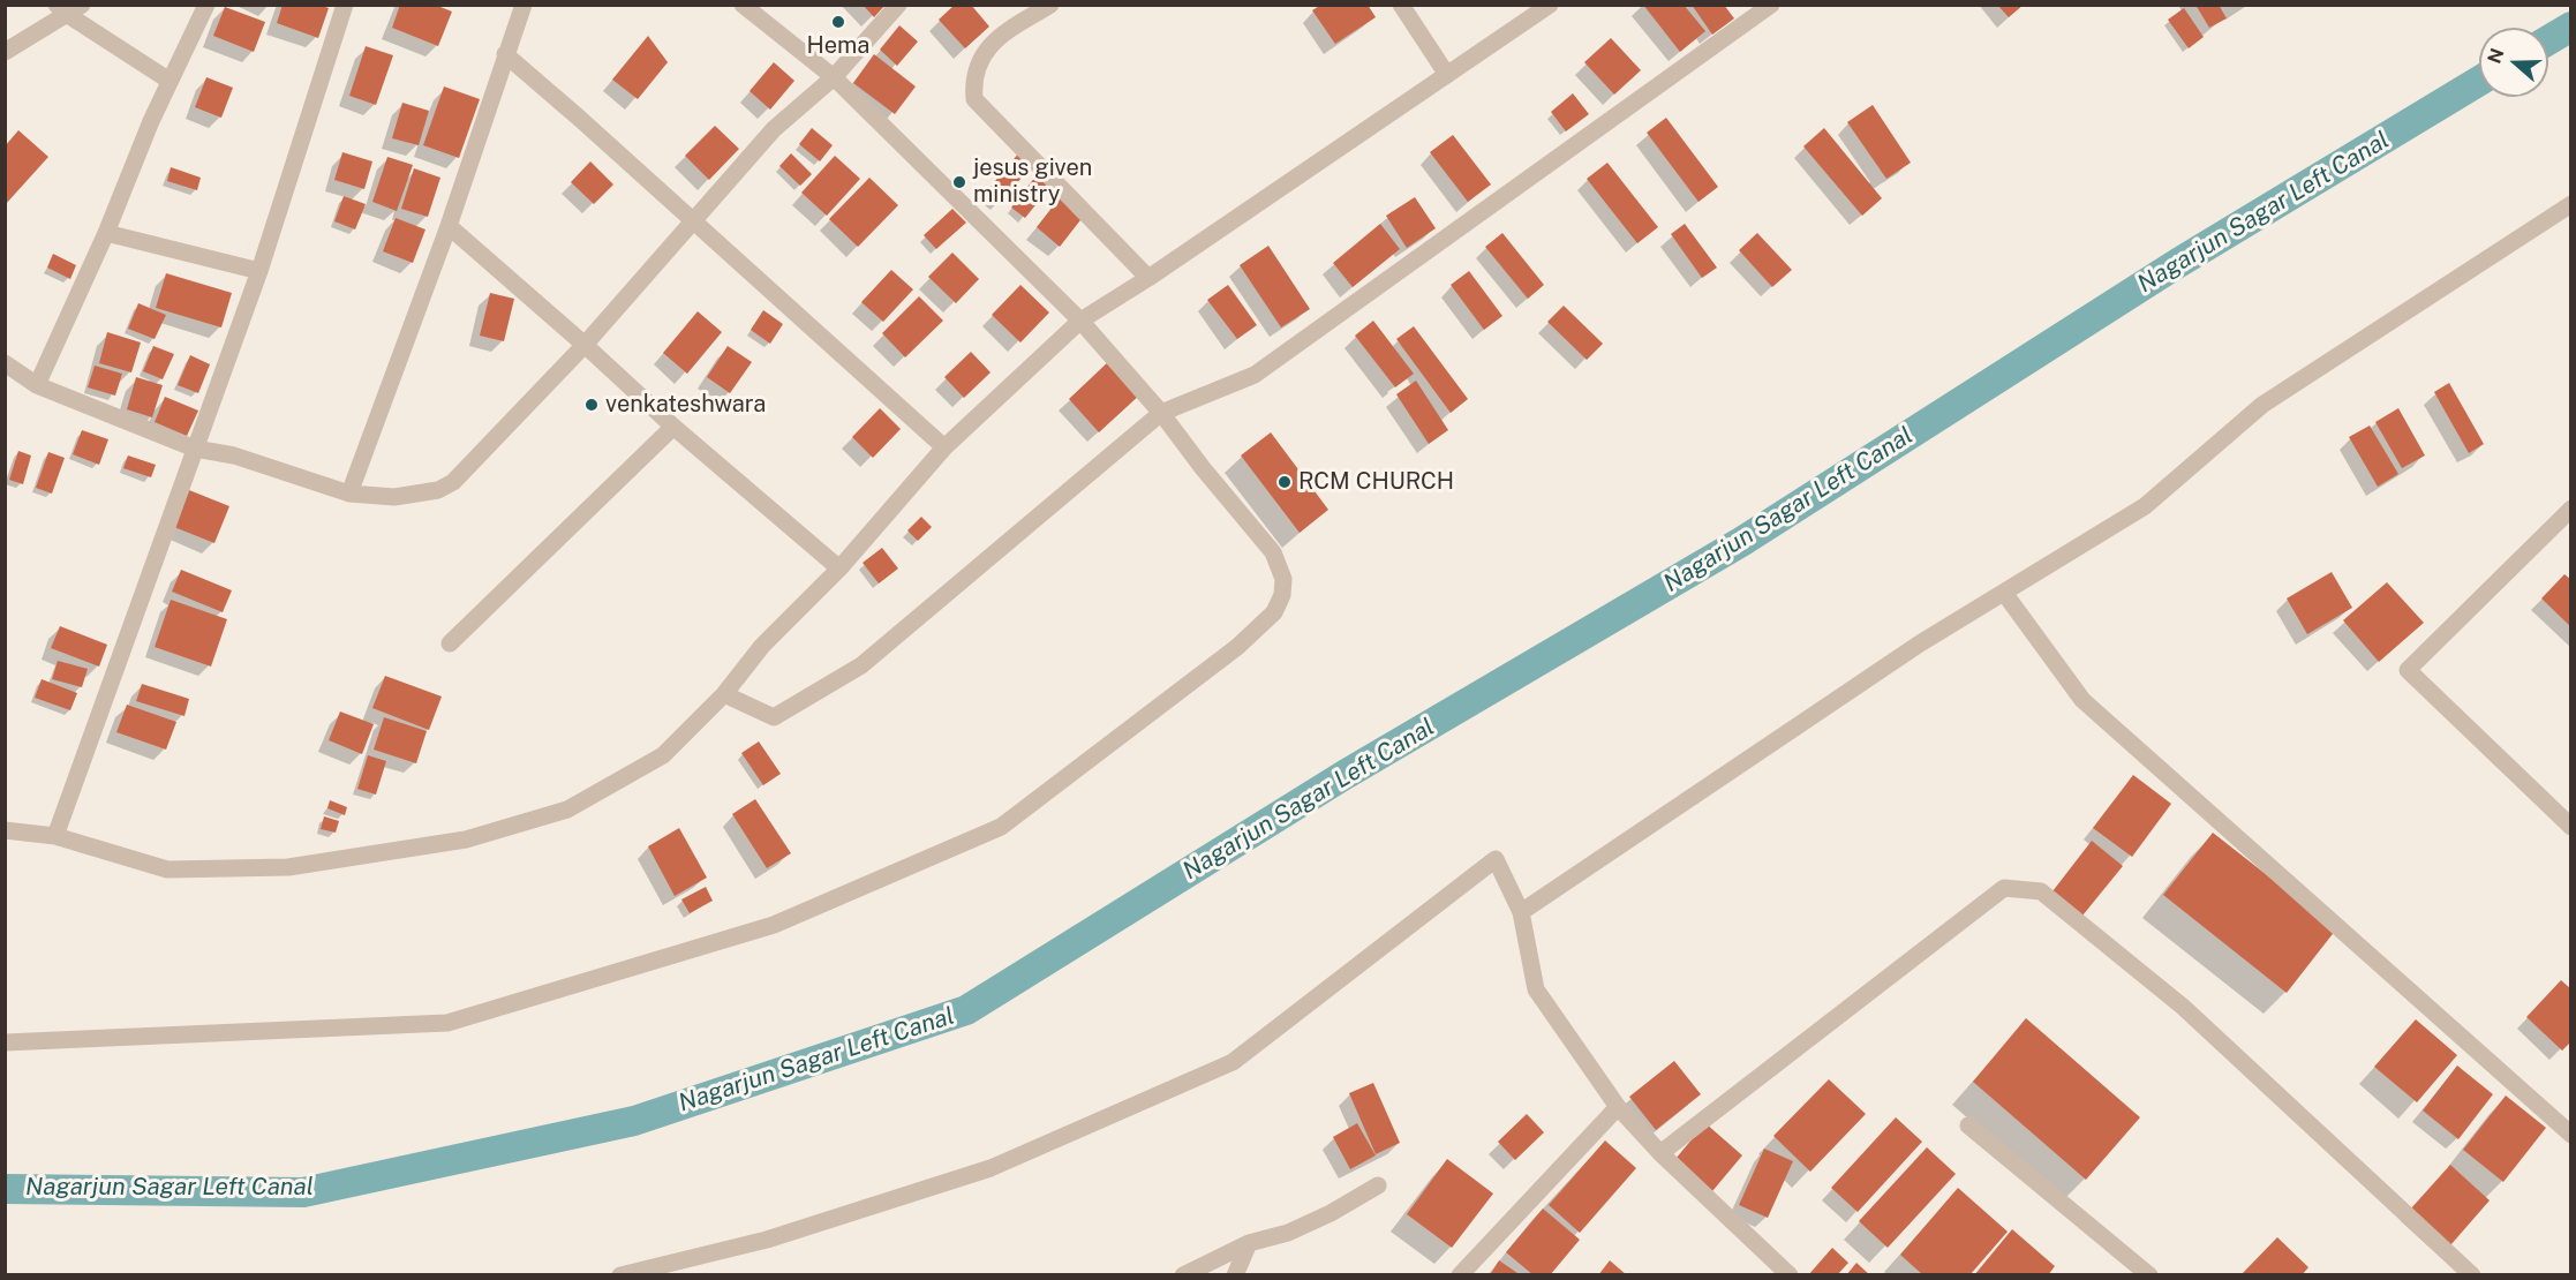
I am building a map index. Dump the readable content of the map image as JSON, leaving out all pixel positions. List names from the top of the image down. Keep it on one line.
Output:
{"water":["Nagarjun Sagar Left Canal"],"places":["Hema","jesus given ministry","venkateshwara","RCM CHURCH"],"north":"left"}
